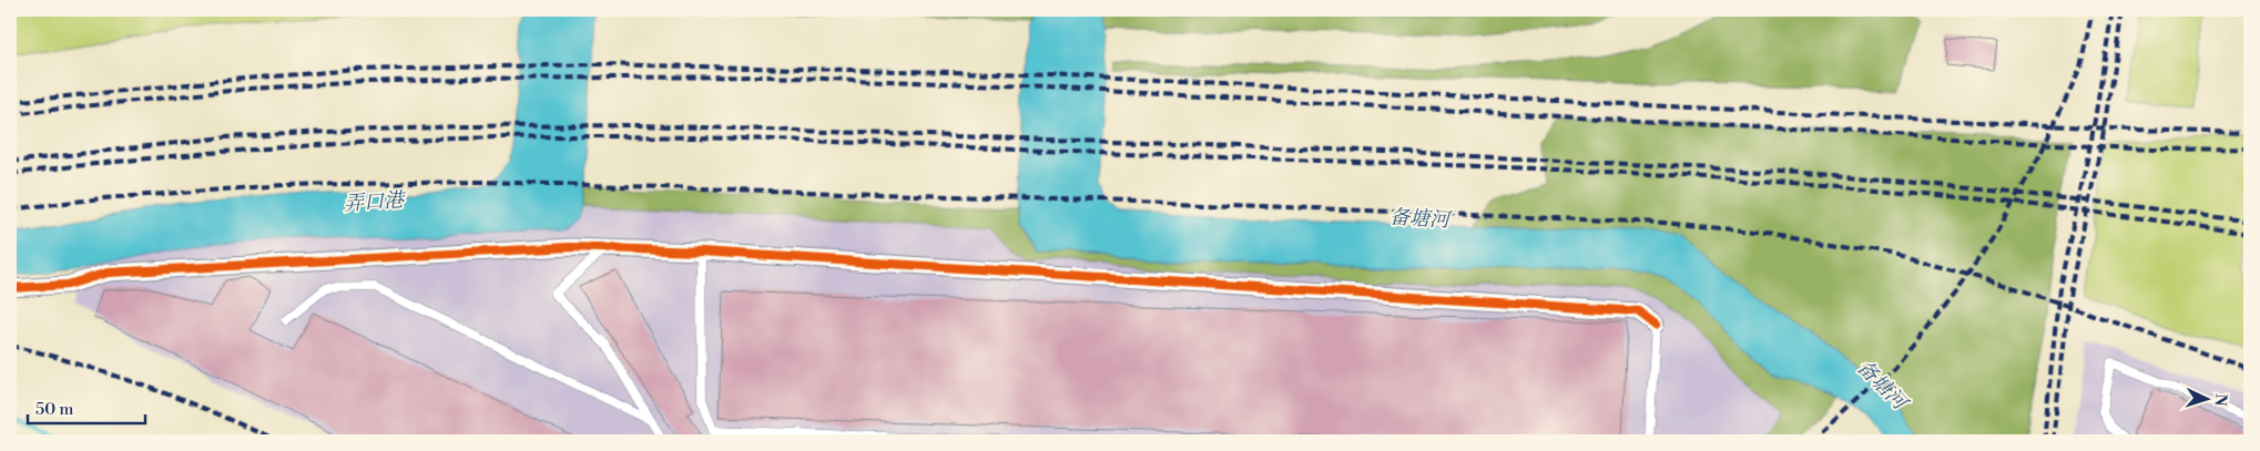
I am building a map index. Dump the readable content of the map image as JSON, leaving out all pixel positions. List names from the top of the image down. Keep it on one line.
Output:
{"water":["弄口港","备塘河"],"scale_bar":"50 m","north":"right"}
